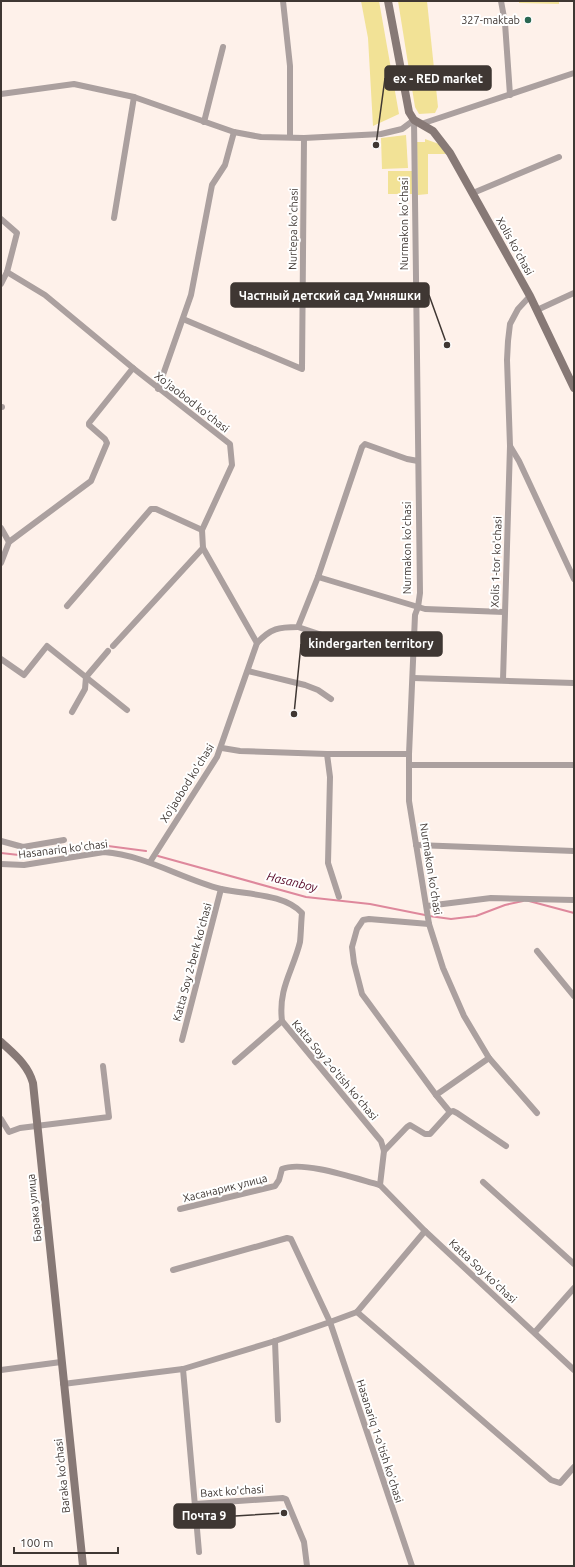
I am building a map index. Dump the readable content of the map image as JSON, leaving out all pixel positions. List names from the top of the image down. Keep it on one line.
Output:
{"streets":{"main road":["Nurmakon ko'chasi","Xolis ko'chasi","Барака улица","Baraka ko'chasi"],"street":["Nurtepa ko'chasi","Xo'jaobod ko'chasi","Xolis 1-tor ko'chasi","Hasanariq ko'chasi","Katta Soy 2-berk ko'chasi","Katta Soy 2-o'tish ko'chasi","Хасанарик улица","Katta Soy ko'chasi","Hasanariq 1-o'tish ko'chasi","Baxt ko'chasi"]},"crossings":[["Nurmakon ko'chasi","Xolis ko'chasi"],["Xolis ko'chasi","Xolis 1-tor ko'chasi"],["Xo'jaobod ko'chasi","Hasanariq ko'chasi"],["Xo'jaobod ko'chasi","Katta Soy 2-o'tish ko'chasi"],["Hasanariq ko'chasi","Katta Soy 2-o'tish ko'chasi"],["Katta Soy 2-berk ko'chasi","Katta Soy 2-o'tish ko'chasi"],["Хасанарик улица","Katta Soy ko'chasi"],["Барака улица","Baraka ko'chasi"]],"water":["Hasanboy"],"places":["327-maktab","ex - RED market","Частный детский сад Умняшки","kindergarten territory","Почта 9"],"scale_bar":"100 m"}
